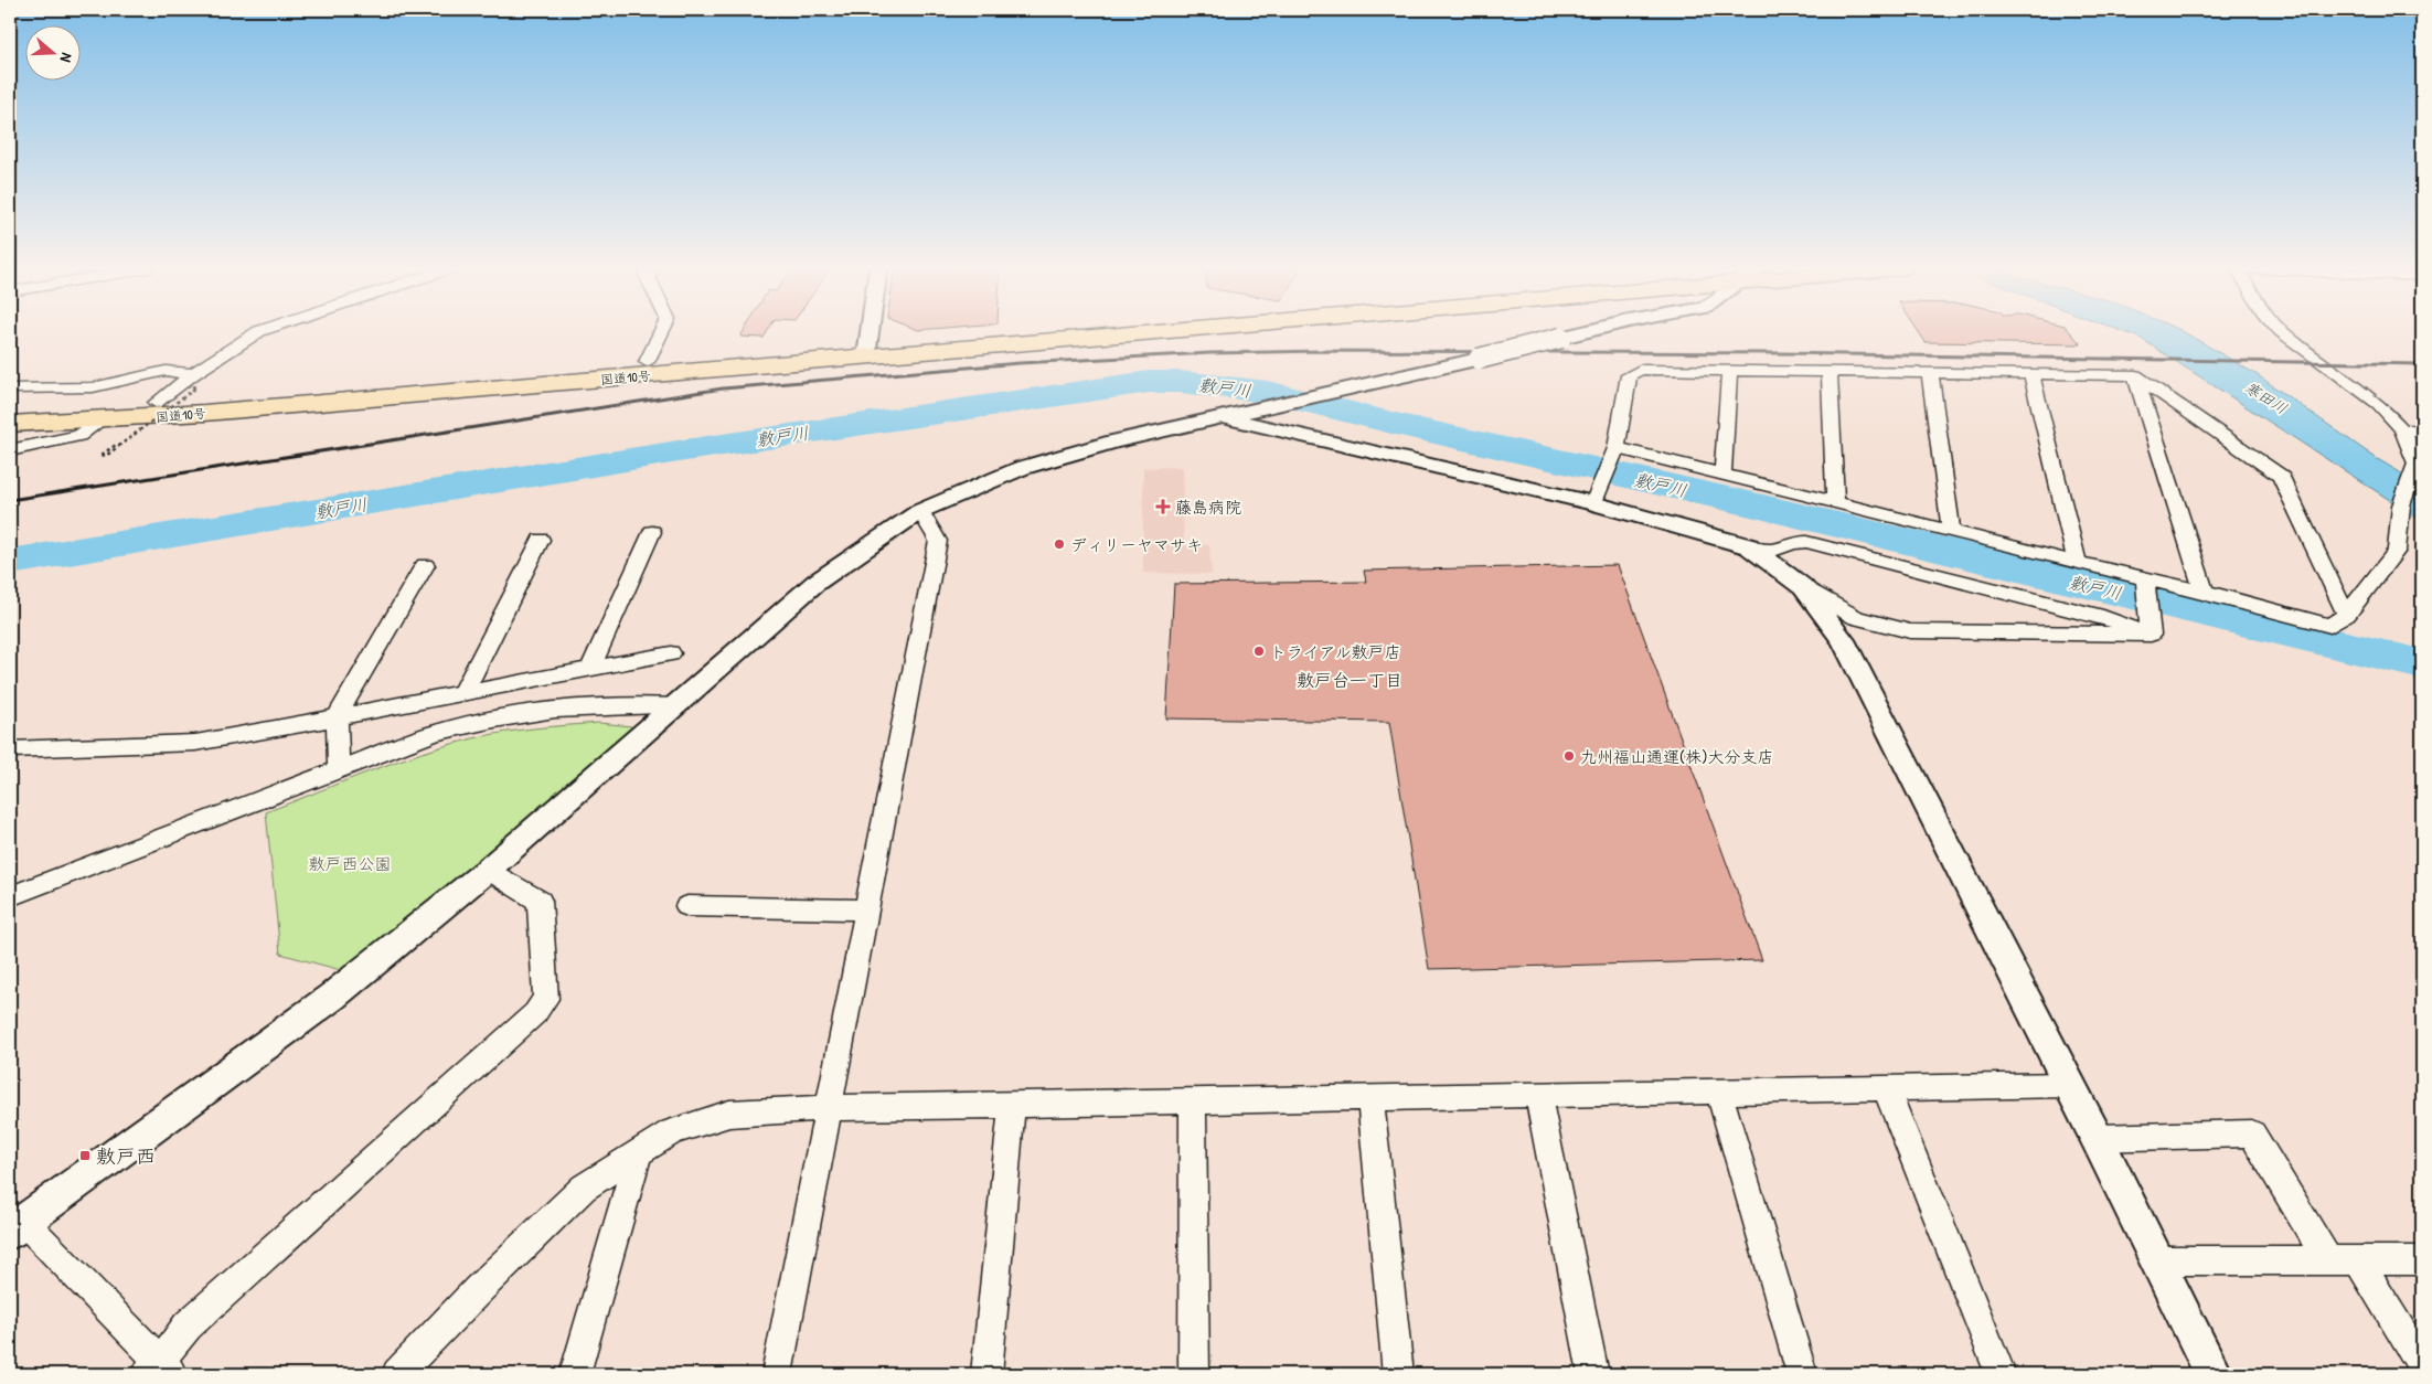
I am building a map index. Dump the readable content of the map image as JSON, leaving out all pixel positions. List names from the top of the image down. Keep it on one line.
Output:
{"streets":{"highway":["国道10号"]},"districts":["敷戸台一丁目"],"water":["敷戸川","寒田川"],"parks":["敷戸西公園"],"places":{"health":["藤島病院"],"other":["ディリーヤマサキ","トライアル敷戸店","九州福山通運(株)大分支店"],"transit":["敷戸西"]},"north":"right"}
